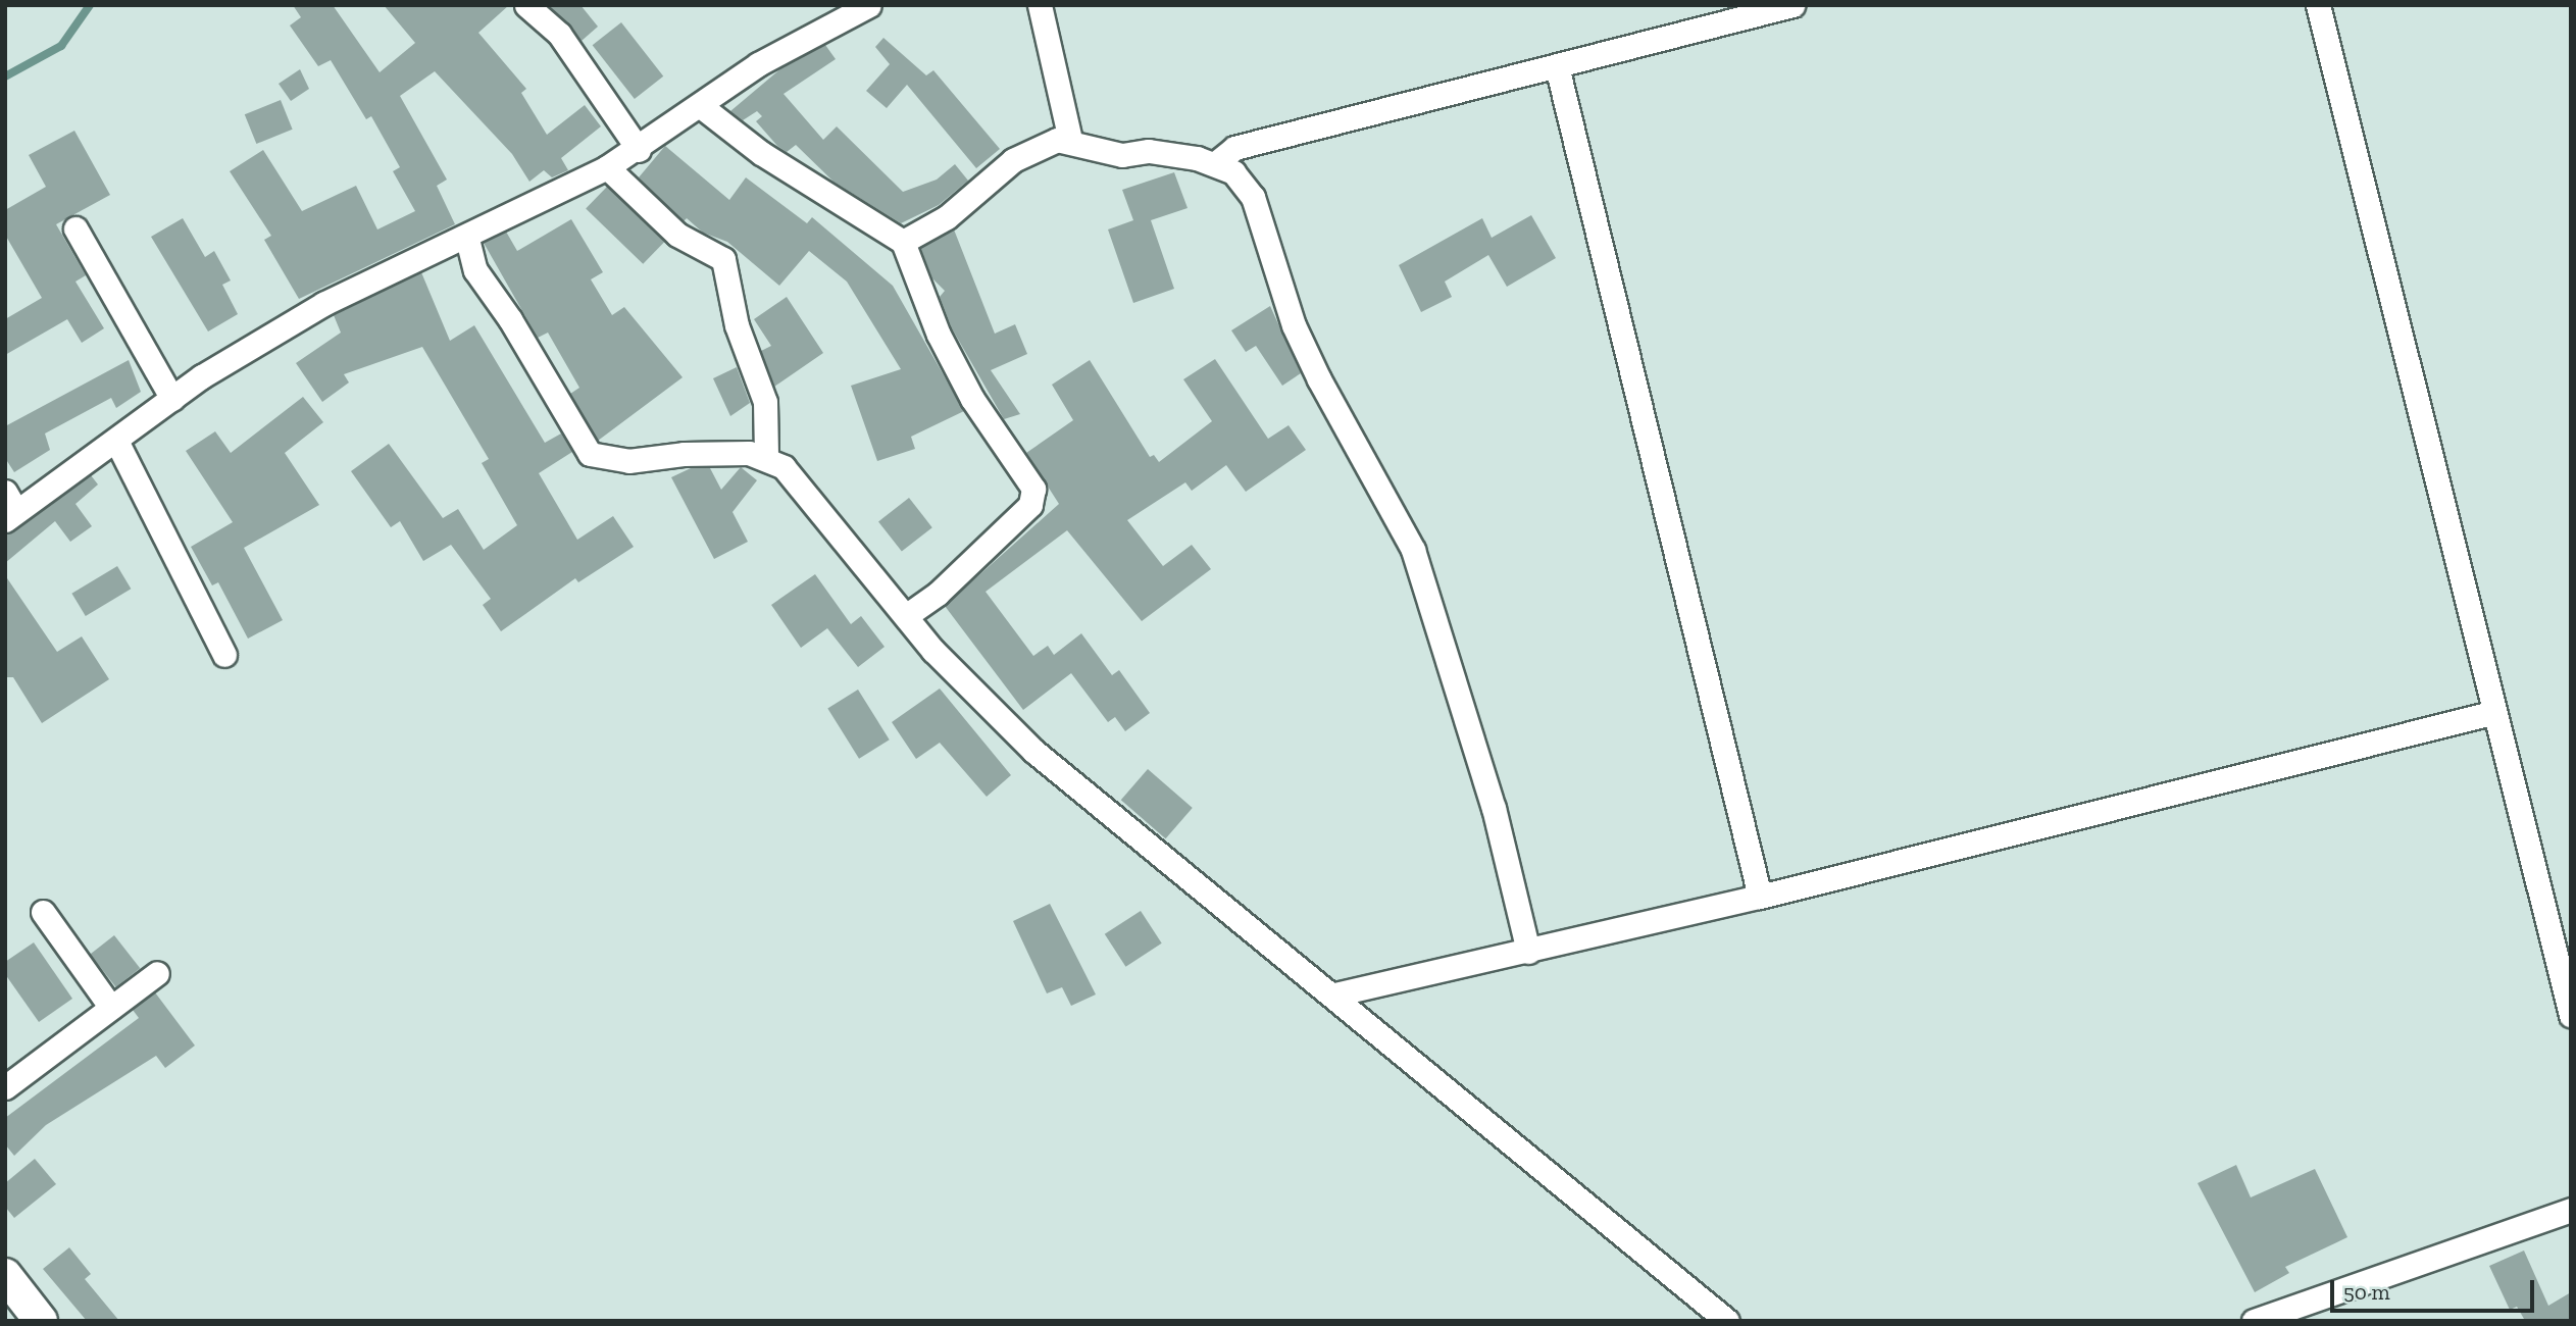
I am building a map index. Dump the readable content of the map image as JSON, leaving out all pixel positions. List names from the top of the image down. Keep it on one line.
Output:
{"scale_bar":"50 m"}
